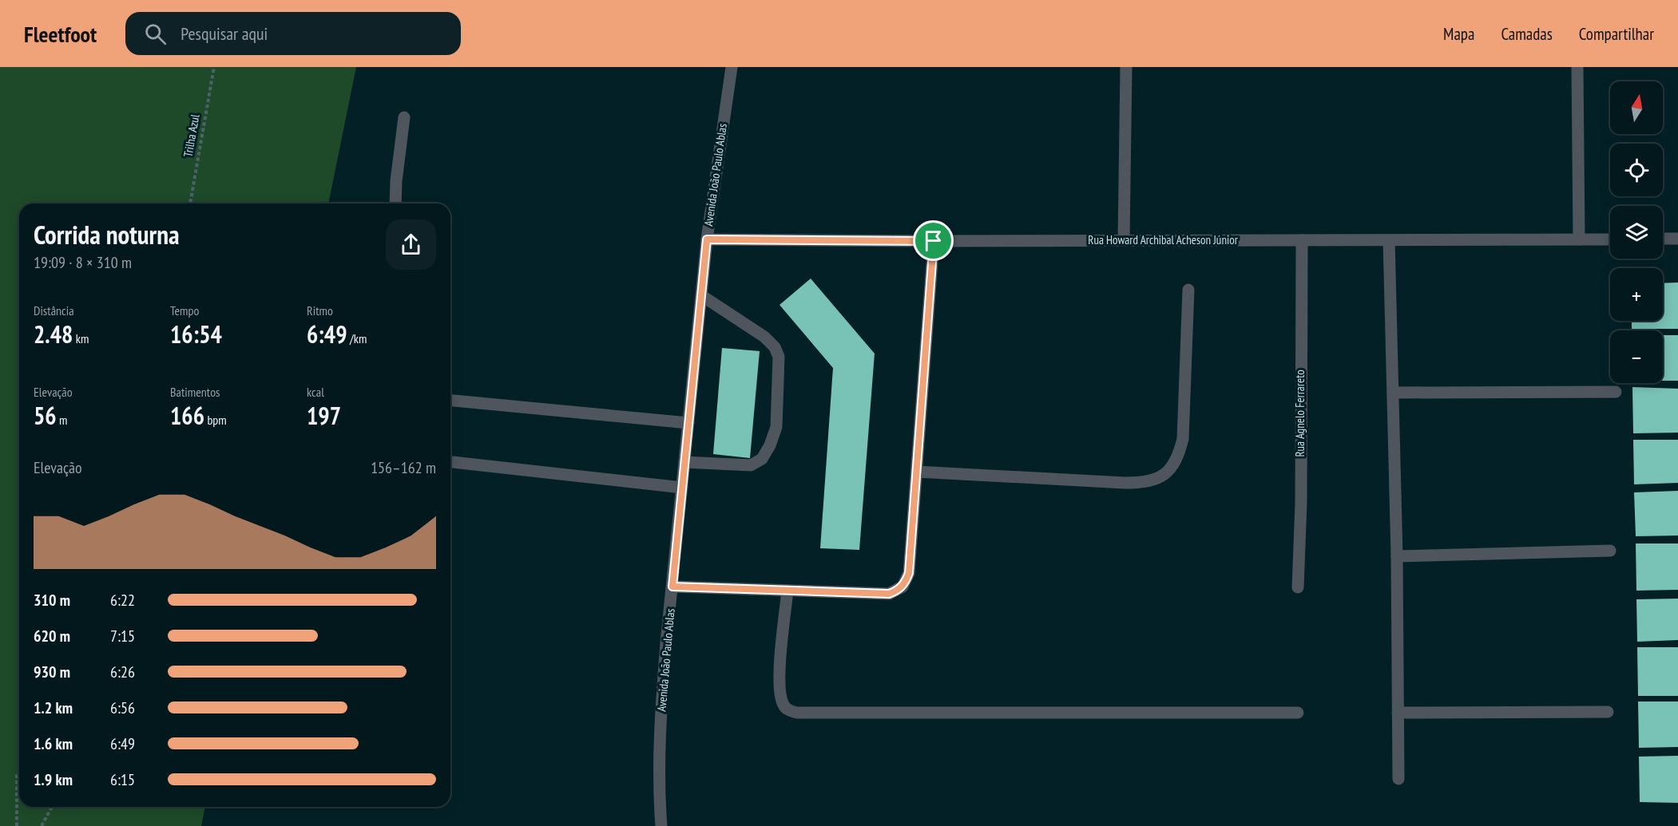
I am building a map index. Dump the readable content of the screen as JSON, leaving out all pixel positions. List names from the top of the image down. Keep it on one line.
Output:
{"streets":{"street":["Avenida João Paulo Ablas","Rua Howard Archibal Acheson Júnior","Rua Agnelo Ferrareto"],"path":["Trilha Azul"]},"crossings":[["Avenida João Paulo Ablas","Rua Howard Archibal Acheson Júnior"],["Rua Howard Archibal Acheson Júnior","Rua Agnelo Ferrareto"]],"north":"top","page":{"header":"Fleetfoot","search":"Pesquisar aqui","nav":["Mapa","Camadas","Compartilhar"],"map_buttons":["+","−"],"heading":["Corrida noturna","19:09 · 8 × 310 m"],"stats":[["Distância","2.48 km"],["Tempo","16:54"],["Ritmo","6:49 /km"],["Elevação","56 m"],["Batimentos","166 bpm"],["kcal","197"]],"chart":["Elevação","156–162 m"],"list":[{"name":"310 m","note":"6:22"},{"name":"620 m","note":"7:15"},{"name":"930 m","note":"6:26"},{"name":"1.2 km","note":"6:56"},{"name":"1.6 km","note":"6:49"},{"name":"1.9 km","note":"6:15"}]}}
